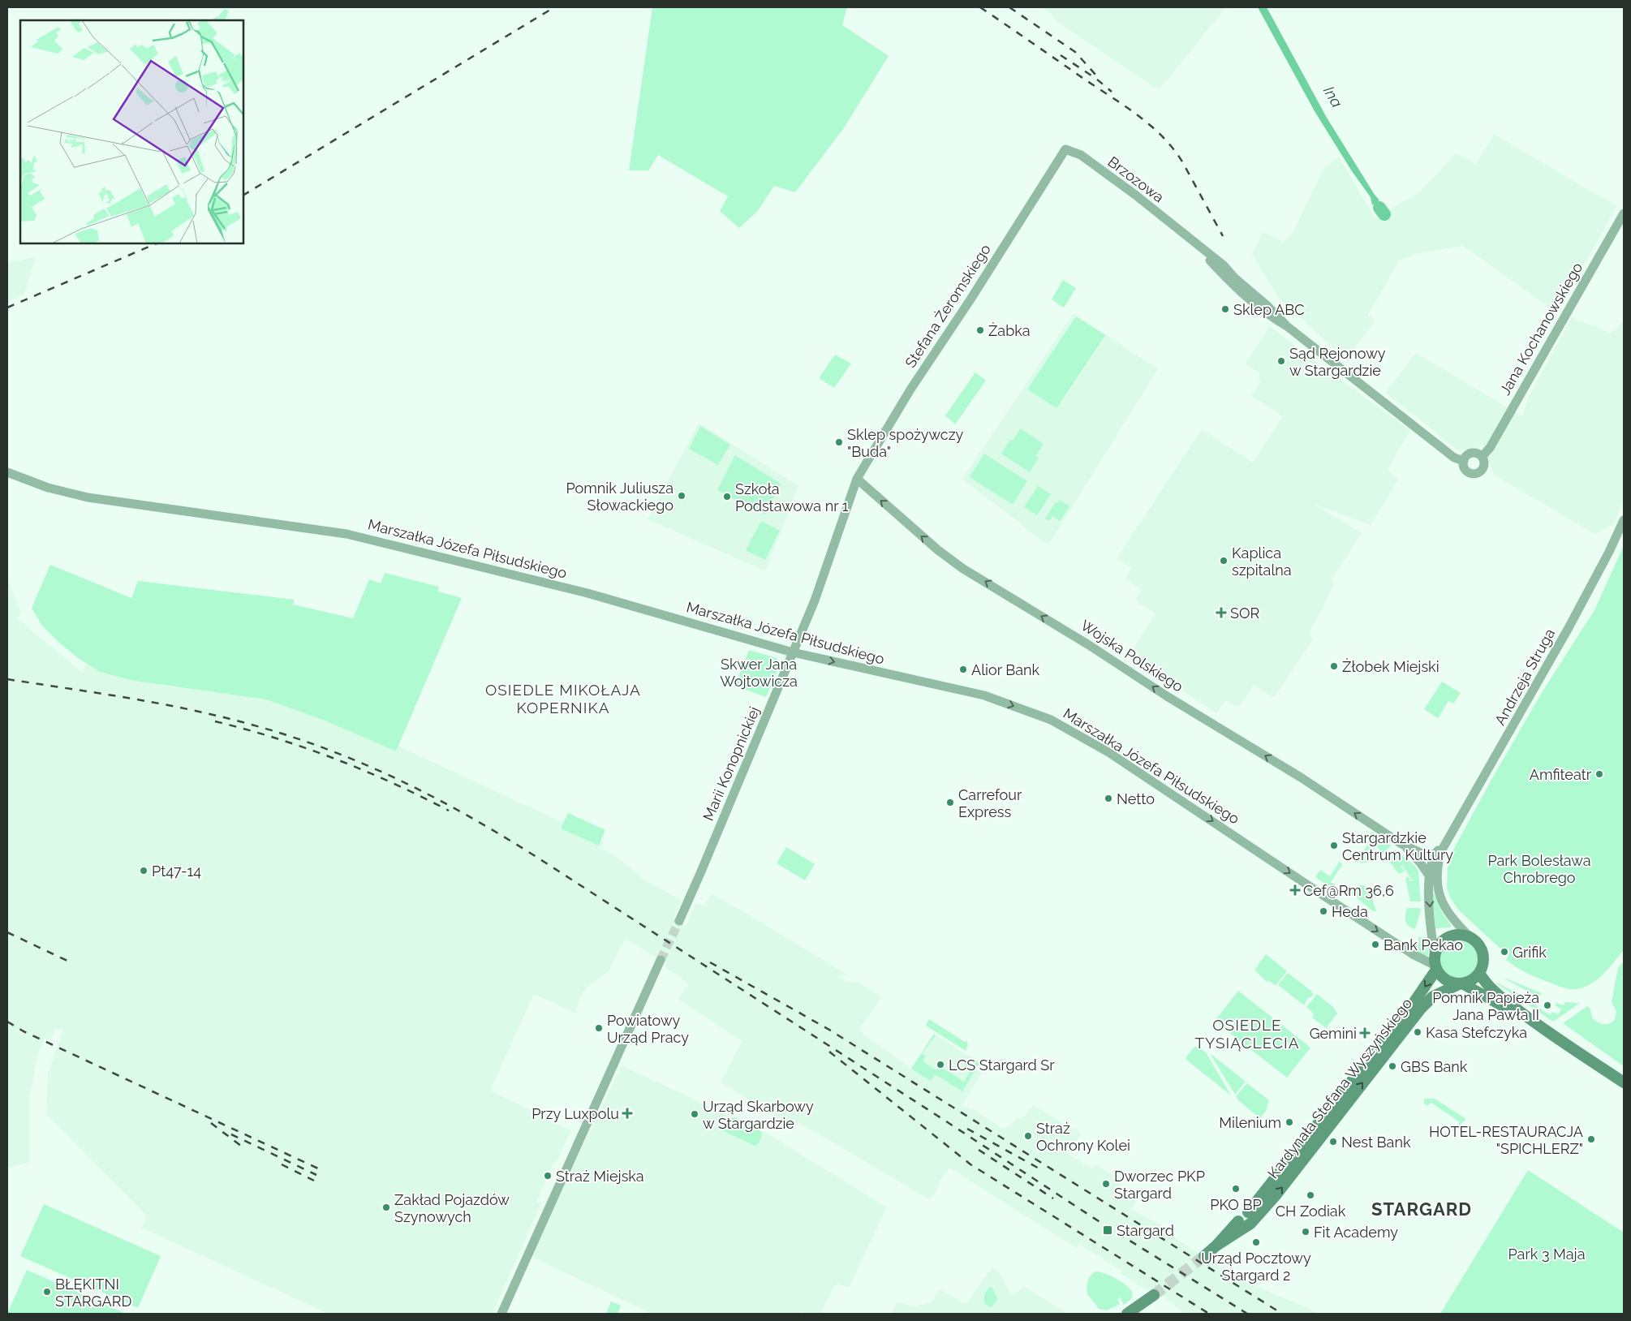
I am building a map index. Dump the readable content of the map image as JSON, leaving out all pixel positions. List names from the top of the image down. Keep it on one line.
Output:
{"streets":{"main road":["Kardynała Stefana Wyszyńskiego"],"street":["Brzozowa","Stefana Żeromskiego","Jana Kochanowskiego","Marszałka Józefa Piłsudskiego","Wojska Polskiego","Andrzeja Struga","Marii Konopnickiej"]},"crossings":[["Brzozowa","Stefana Żeromskiego"],["Brzozowa","Jana Kochanowskiego"],["Stefana Żeromskiego","Wojska Polskiego"],["Stefana Żeromskiego","Marii Konopnickiej"],["Marszałka Józefa Piłsudskiego","Andrzeja Struga"],["Marszałka Józefa Piłsudskiego","Marii Konopnickiej"],["Marszałka Józefa Piłsudskiego","Kardynała Stefana Wyszyńskiego"],["Wojska Polskiego","Andrzeja Struga"],["Wojska Polskiego","Marii Konopnickiej"],["Andrzeja Struga","Kardynała Stefana Wyszyńskiego"]],"one_way":["Marszałka Józefa Piłsudskiego","Wojska Polskiego"],"districts":["OSIEDLE MIKOŁAJA KOPERNIKA","OSIEDLE TYSIĄCLECIA","STARGARD"],"water":["Ina"],"parks":["Skwer Jana Wojtowicza","Park Bolesława Chrobrego","Park 3 Maja"],"places":{"other":["Sklep ABC","Żabka","Sąd Rejonowy w Stargardzie","Sklep spożywczy \"Buda\"","Pomnik Juliusza Słowackiego","Szkoła Podstawowa nr 1","Kaplica szpitalna","Żłobek Miejski","Alior Bank","Amfiteatr","Netto","Carrefour Express","Stargardzkie Centrum Kultury","Pt47-14","Heda","Bank Pekao","Grifik","Pomnik Papieża Jana Pawła II","Powiatowy Urząd Pracy","Kasa Stefczyka","LCS Stargard Sr","GBS Bank","Urząd Skarbowy w Stargardzie","Milenium","Straż Ochrony Kolei","HOTEL-RESTAURACJA \"SPICHLERZ\"","Nest Bank","Straż Miejska","Dworzec PKP Stargard","PKO BP","CH Zodiak","Zakład Pojazdów Szynowych","Fit Academy","Urząd Pocztowy Stargard 2","BŁĘKITNI STARGARD"],"health":["SOR","Cef@Rm 36,6","Gemini","Przy Luxpolu"],"transit":["Stargard"]}}
